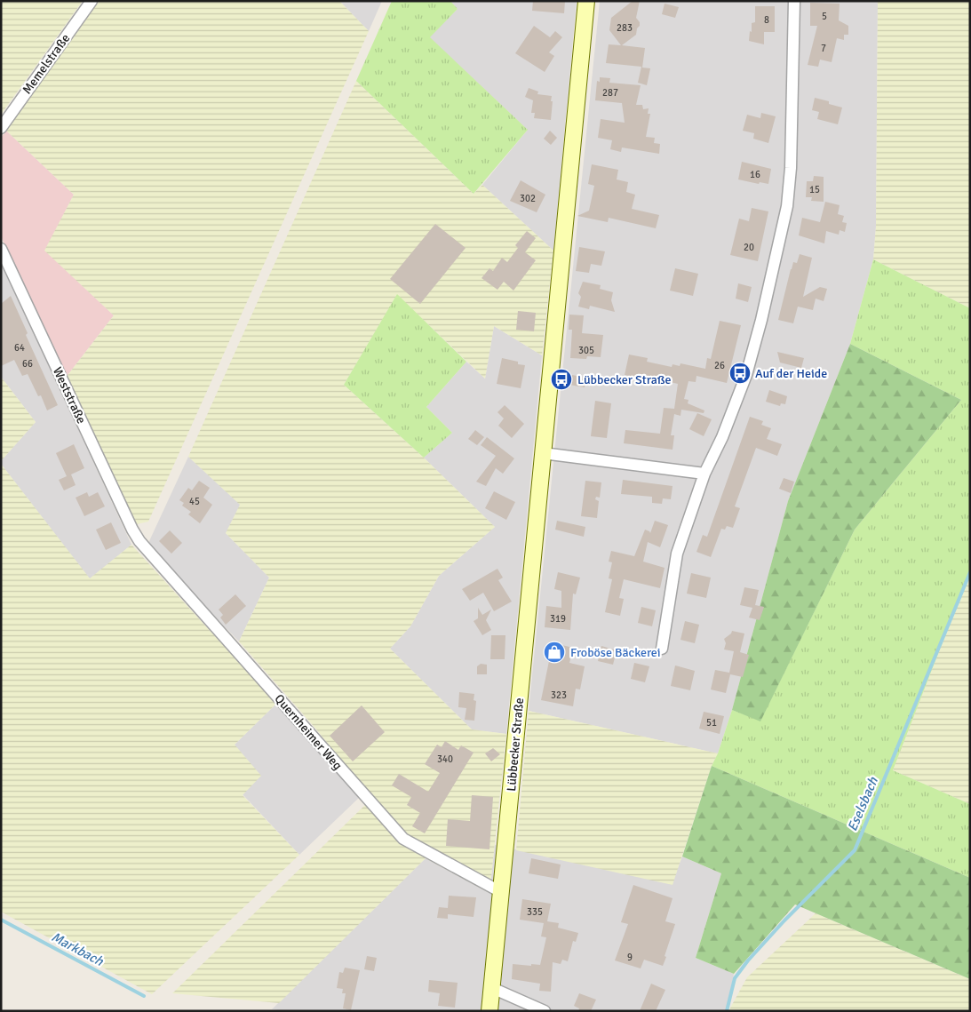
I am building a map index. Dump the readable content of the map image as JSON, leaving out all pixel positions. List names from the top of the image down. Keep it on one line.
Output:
{"streets":{"main road":["Lübbecker Straße"],"street":["Memelstraße","Weststraße","Quernheimer Weg"]},"crossings":[["Weststraße","Quernheimer Weg"],["Quernheimer Weg","Lübbecker Straße"]],"water":["Eselsbach","Markbach"],"places":{"bus stop":["Auf der Heide","Lübbecker Straße"],"shop":["Froböse Bäckerei"]},"house_numbers":["5","8","283","7","287","16","15","302","20","64","305","66","26","45","319","323","51","340","335","9"]}
